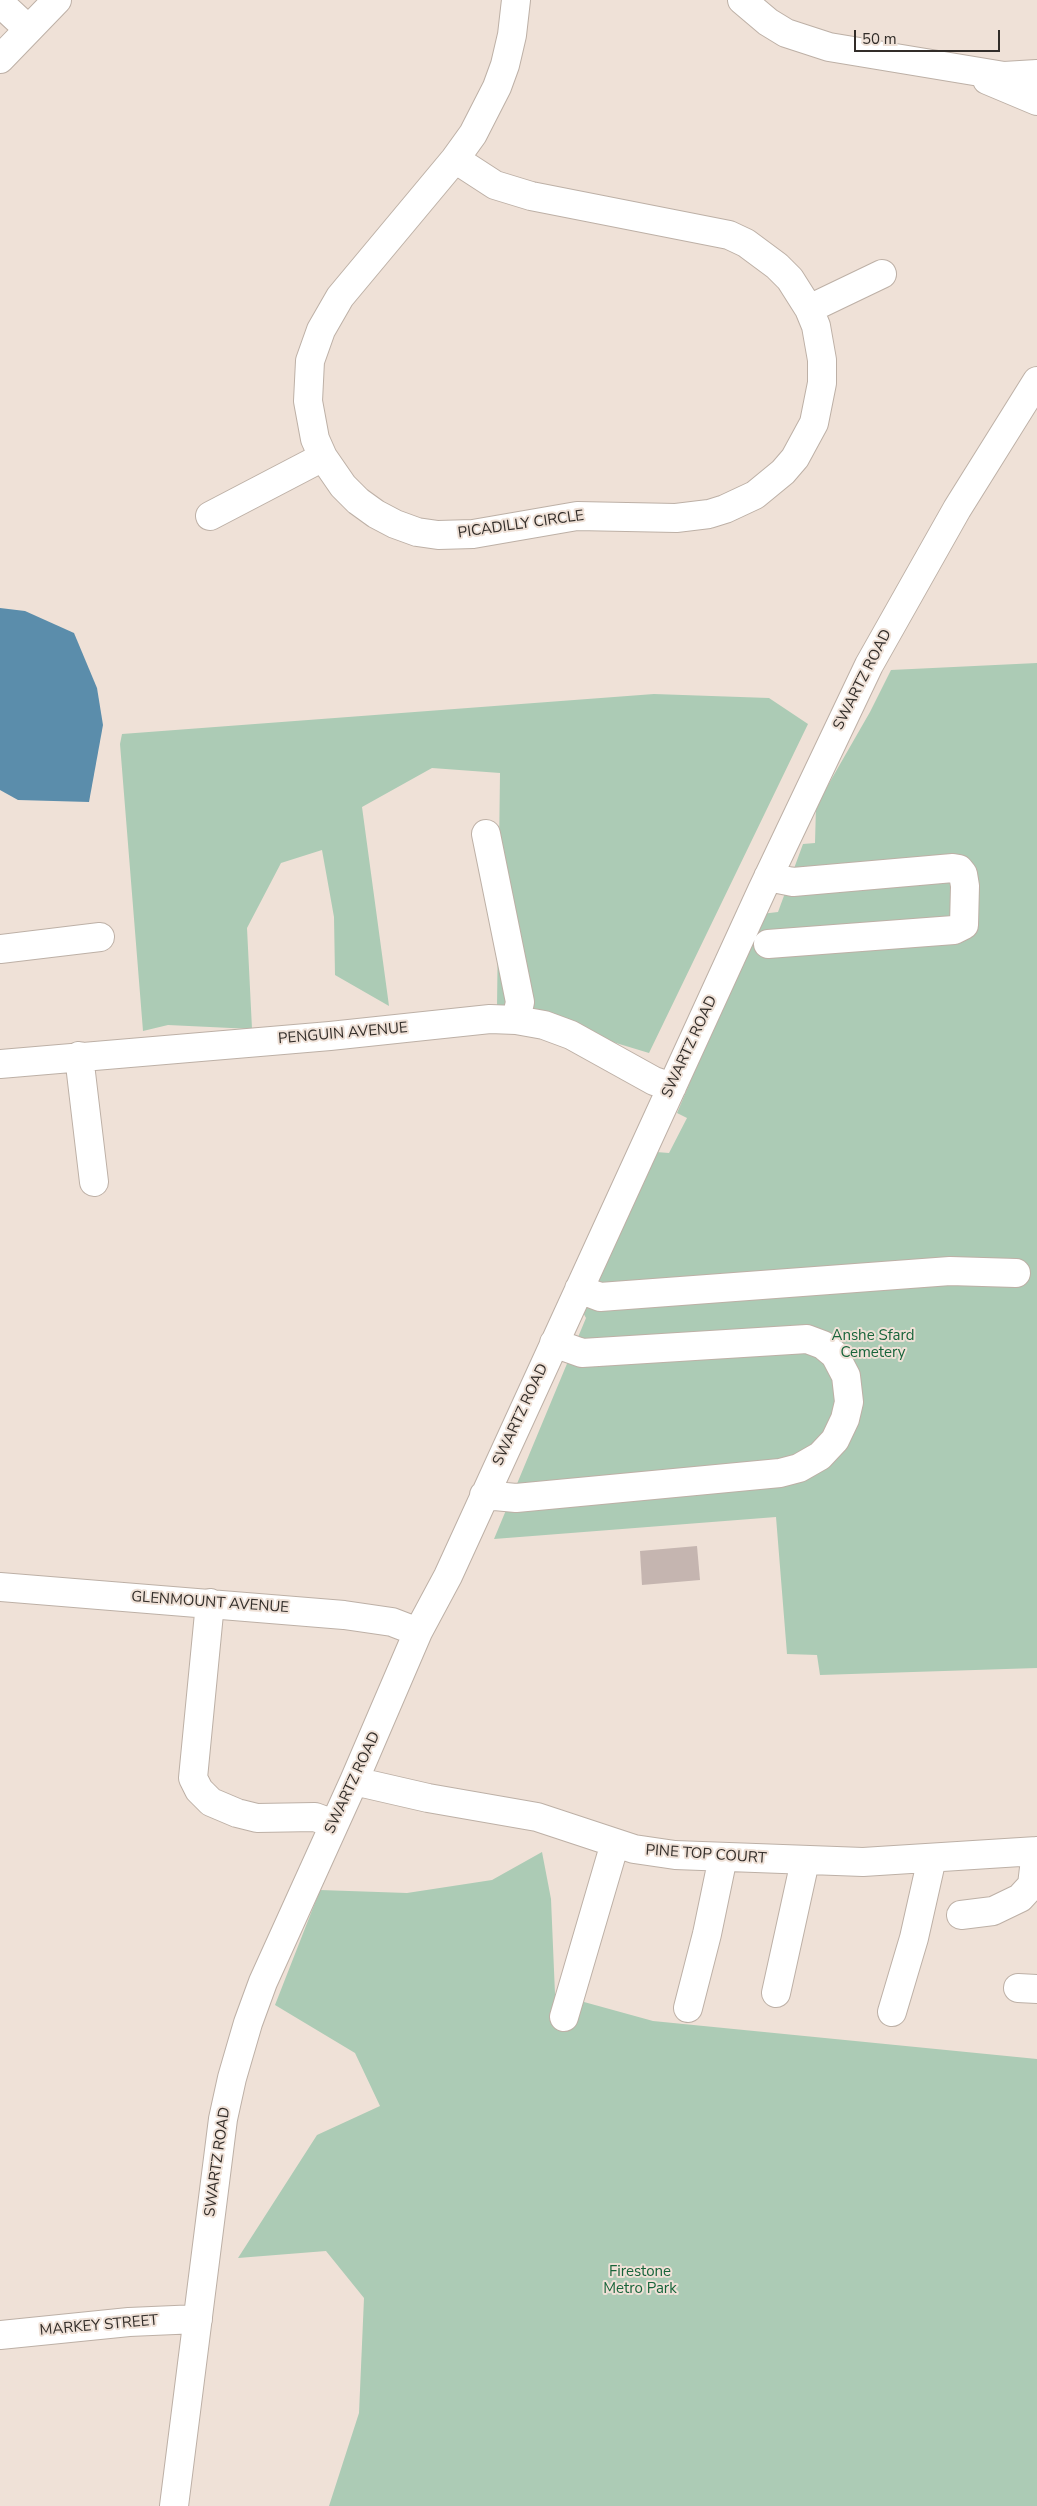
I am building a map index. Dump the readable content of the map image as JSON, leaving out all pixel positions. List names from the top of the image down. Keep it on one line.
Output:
{"streets":{"street":["PICADILLY CIRCLE","SWARTZ ROAD","PENGUIN AVENUE","GLENMOUNT AVENUE","PINE TOP COURT","MARKEY STREET"]},"crossings":[["SWARTZ ROAD","PENGUIN AVENUE"],["SWARTZ ROAD","GLENMOUNT AVENUE"],["SWARTZ ROAD","PINE TOP COURT"],["SWARTZ ROAD","MARKEY STREET"]],"parks":["Anshe Sfard Cemetery","Firestone Metro Park"],"scale_bar":"50 m"}
